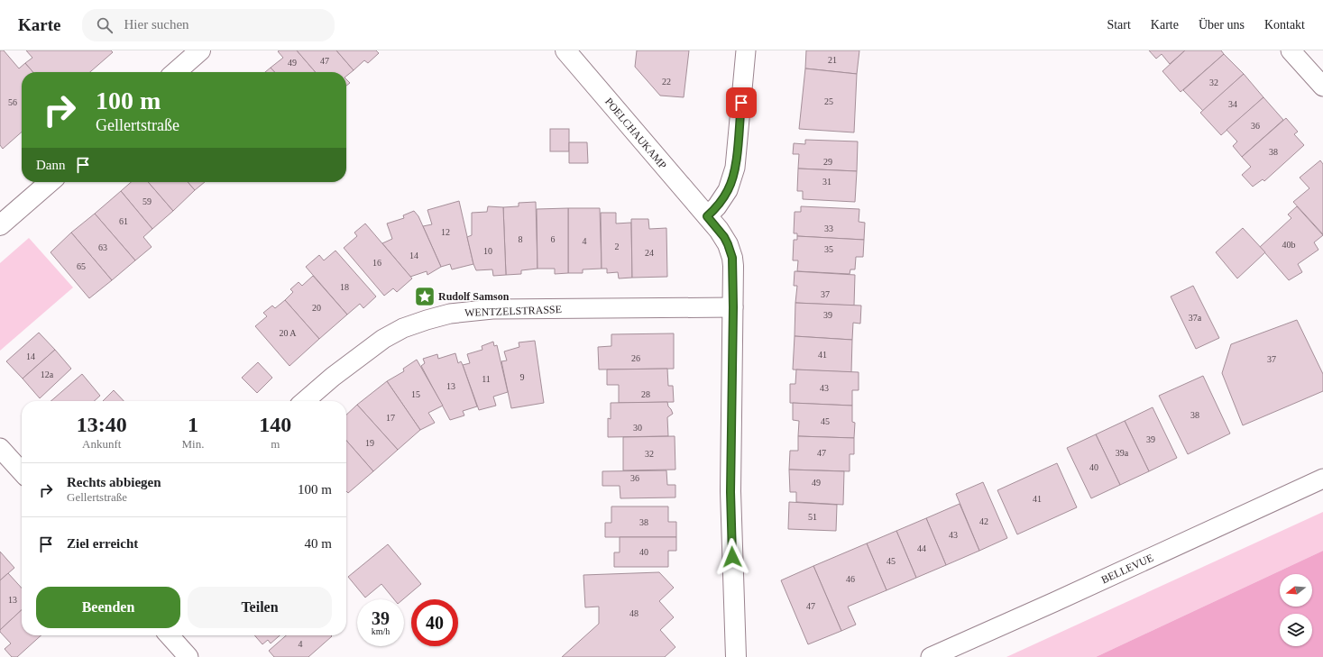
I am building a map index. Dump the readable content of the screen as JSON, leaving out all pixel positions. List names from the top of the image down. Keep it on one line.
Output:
{"streets":{"street":["POELCHAUKAMP","WENTZELSTRASSE","BELLEVUE"]},"crossings":[["POELCHAUKAMP","WENTZELSTRASSE"]],"places":{"place":["Rudolf Samson"]},"house_numbers":["21","47","49","22","32","25","56","34","36","38","29","31","59","61","33","12","8","6","4","40b","2","63","35","10","24","14","16","65","18","37","20","39","37a","20 A","41","14","26","37","12a","9","11","13","43","15","28","38","17","45","30","39","19","47","39a","32","40","36","49","41","51","42","38","43","44","40","45","46","13","47","48","4"],"north":"left","page":{"header":"Karte","search":"Hier suchen","nav":["Start","Karte","Über uns","Kontakt"],"turn":["100 m","Gellertstraße"],"then":"Dann","eta":["13:40","Ankunft","1","Min.","140","m"],"list":[{"name":"Rechts abbiegen","note":"Gellertstraße","value":"100 m"},{"name":"Ziel erreicht","value":"40 m"}],"buttons":["Beenden","Teilen"],"speed":"39 km/h","limit":"40"}}
